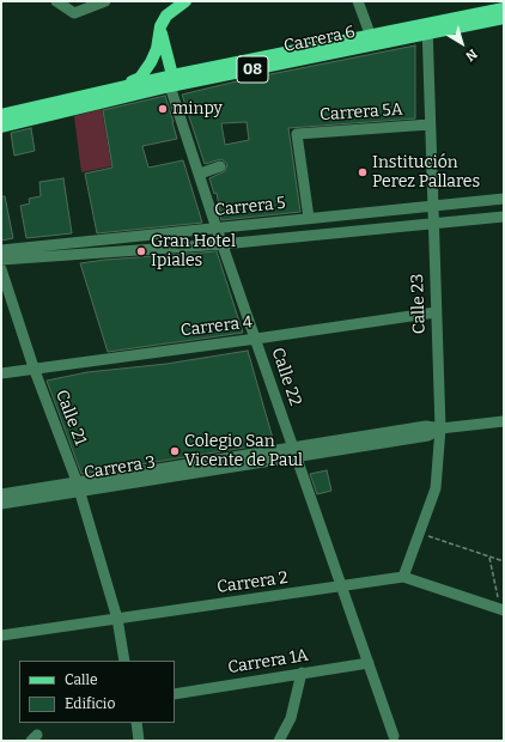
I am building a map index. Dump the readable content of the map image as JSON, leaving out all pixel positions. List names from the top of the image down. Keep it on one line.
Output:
{"streets":{"main road":["Carrera 6","08","Calle 22"],"street":["Carrera 5A","Carrera 5","Calle 23","Carrera 4","Calle 21","Carrera 3","Carrera 2","Carrera 1A"]},"crossings":[["Carrera 6","Calle 23"],["Carrera 6","Calle 22"],["Carrera 5A","Carrera 5"],["Carrera 5A","Calle 23"],["Carrera 5","Calle 23"],["Carrera 5","Calle 22"],["Calle 23","Carrera 4"],["Calle 23","Carrera 3"],["Calle 23","Carrera 2"],["Carrera 4","Calle 22"],["Carrera 4","Calle 21"],["Calle 22","Carrera 3"],["Calle 22","Carrera 2"],["Calle 22","Carrera 1A"],["Calle 21","Carrera 3"],["Calle 21","Carrera 2"]],"places":["minpy","Institución Perez Pallares","Gran Hotel Ipiales","Colegio San Vicente de Paul"],"legend":["Calle","Edificio"],"north":"bottom right"}
